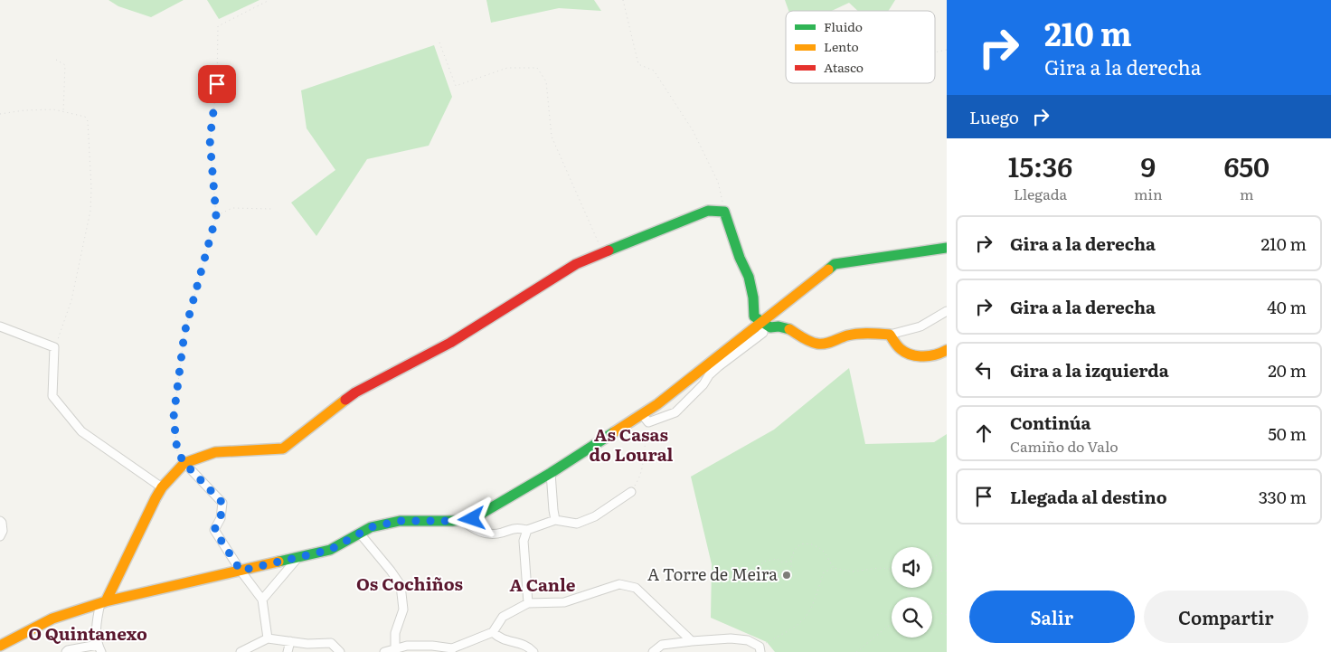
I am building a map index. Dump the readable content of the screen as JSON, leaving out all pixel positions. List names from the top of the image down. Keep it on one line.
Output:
{"districts":["As Casas do Loural","Os Cochiños","A Canle","O Quintanexo"],"places":["A Torre de Meira"],"legend":["Fluido","Lento","Atasco"],"page":{"turn":["210 m","Gira a la derecha"],"then":"Luego","eta":["15:36","Llegada","9","min","650","m"],"list":[{"name":"Gira a la derecha","value":"210 m"},{"name":"Gira a la derecha","value":"40 m"},{"name":"Gira a la izquierda","value":"20 m"},{"name":"Continúa","note":"Camiño do Valo","value":"50 m"},{"name":"Llegada al destino","value":"330 m"}],"buttons":["Salir","Compartir"]}}
